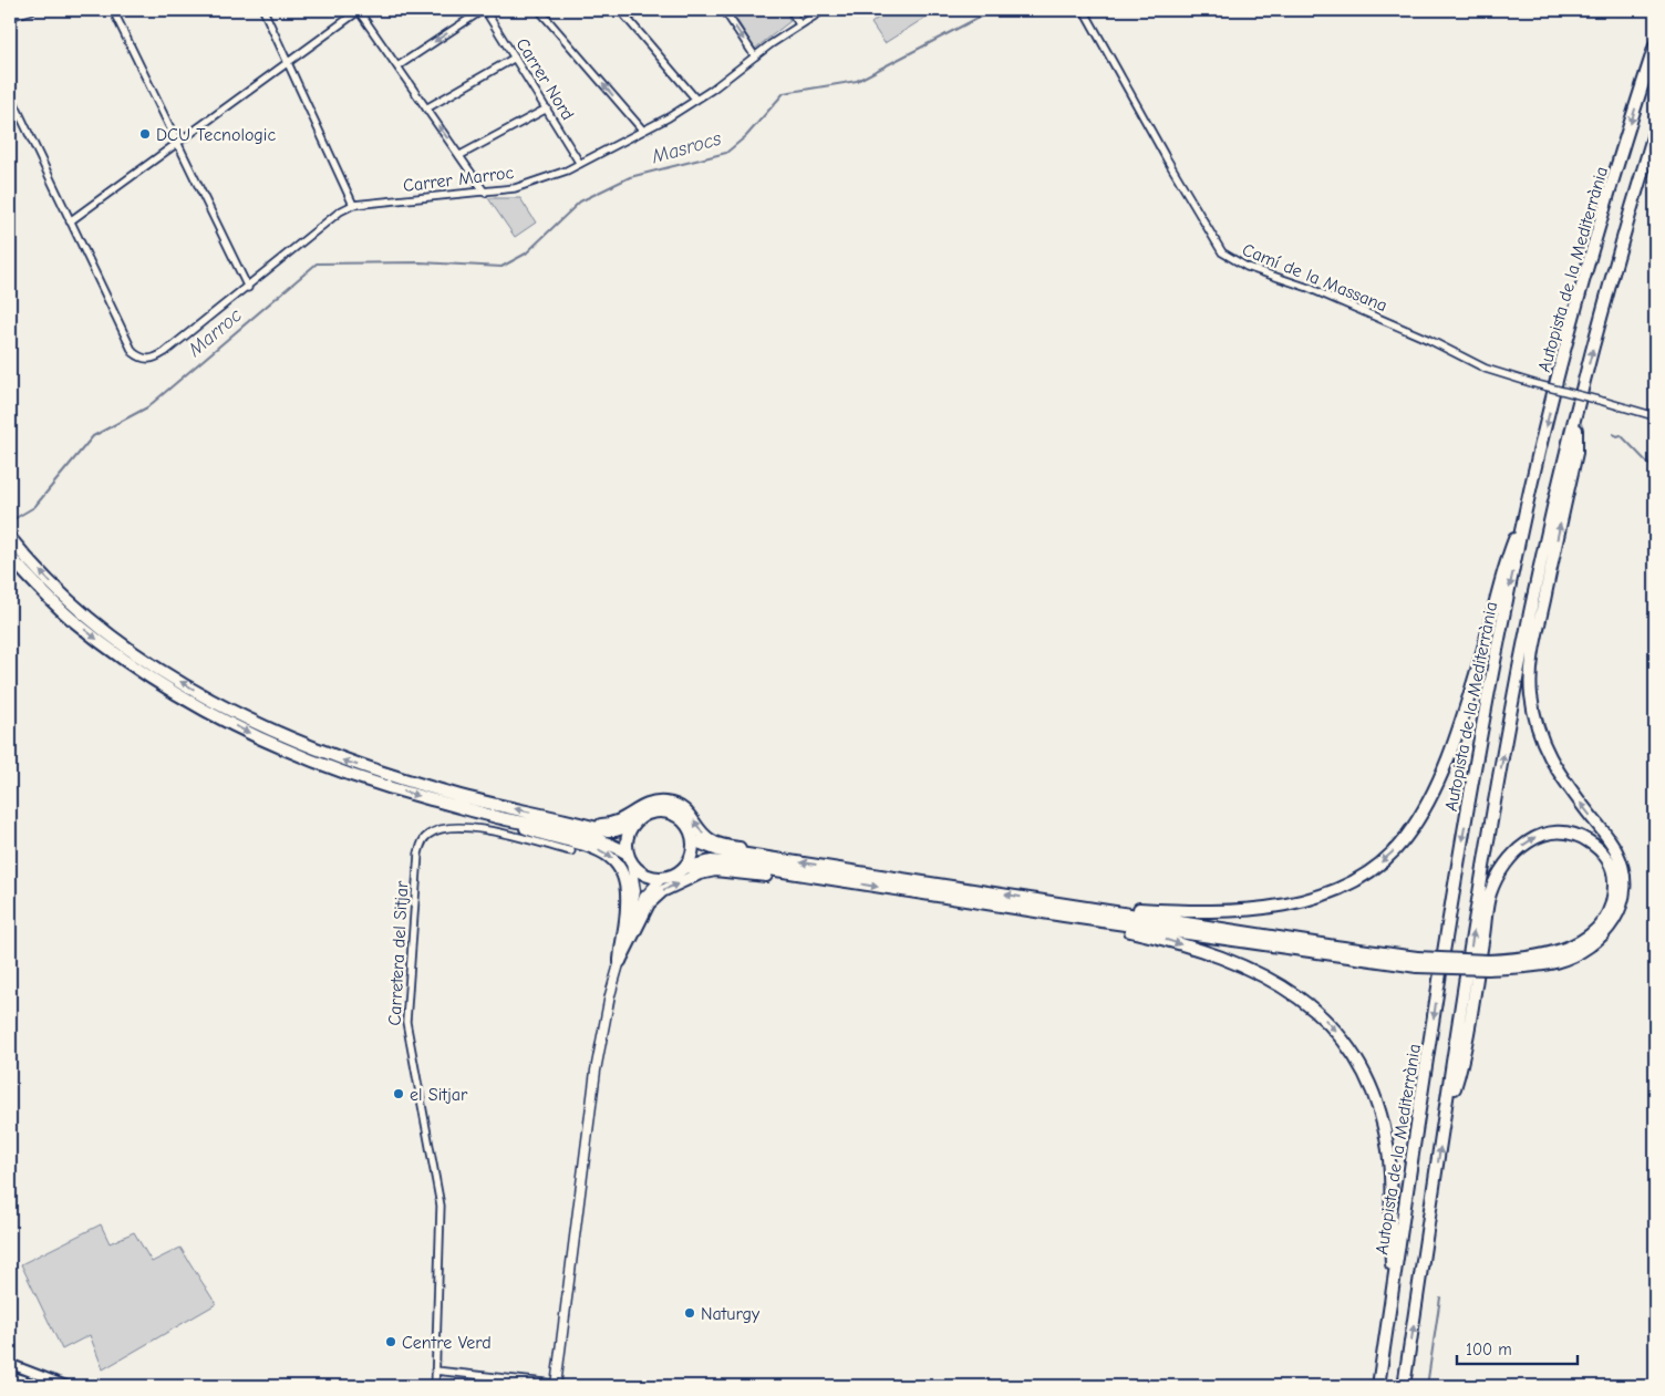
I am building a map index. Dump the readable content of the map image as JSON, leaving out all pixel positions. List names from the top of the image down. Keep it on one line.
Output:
{"streets":{"highway":["Autopista de la Mediterrània"],"street":["Carrer Nord","Carrer Marroc","Camí de la Massana","Carretera del Sitjar"]},"crossings":[["Carrer Nord","Carrer Marroc"]],"water":["Masrocs","Marroc"],"places":["DCU Tecnologic","el Sitjar","Naturgy","Centre Verd"],"scale_bar":"100 m"}
